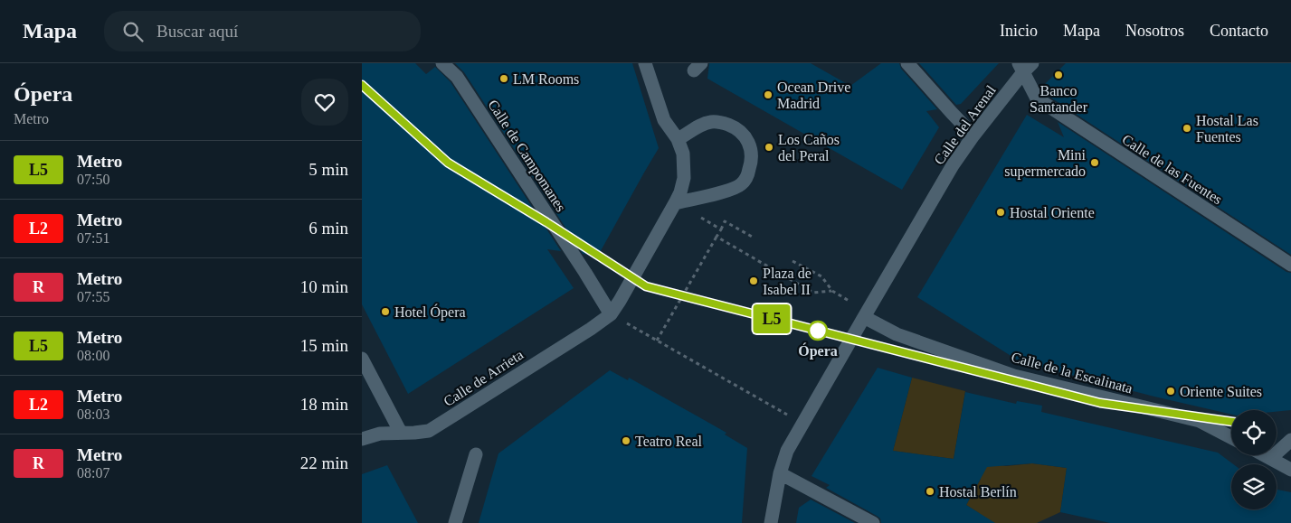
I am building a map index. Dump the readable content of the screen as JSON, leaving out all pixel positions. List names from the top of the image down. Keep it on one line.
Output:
{"streets":{"street":["Calle del Arenal","Calle de Campomanes","Calle de las Fuentes","Calle de la Escalinata","Calle de Arrieta"]},"crossings":[["Calle del Arenal","Calle de las Fuentes"],["Calle del Arenal","Calle de la Escalinata"],["Calle de Campomanes","Calle de Arrieta"]],"places":["Banco Santander","LM Rooms","Ocean Drive Madrid","Hostal Las Fuentes","Los Caños del Peral","Mini supermercado","Hostal Oriente","Plaza de Isabel II","Hotel Ópera","Ópera","Oriente Suites","Teatro Real","Hostal Berlín"],"lines":["metro line L5"],"page":{"header":"Mapa","search":"Buscar aquí","nav":["Inicio","Mapa","Nosotros","Contacto"],"heading":["Ópera","Metro"],"on_map":"L5","list":[{"mark":"L5","name":"Metro","note":"07:50","value":"5 min"},{"mark":"L2","name":"Metro","note":"07:51","value":"6 min"},{"mark":"R","name":"Metro","note":"07:55","value":"10 min"},{"mark":"L5","name":"Metro","note":"08:00","value":"15 min"},{"mark":"L2","name":"Metro","note":"08:03","value":"18 min"},{"mark":"R","name":"Metro","note":"08:07","value":"22 min"}]}}
